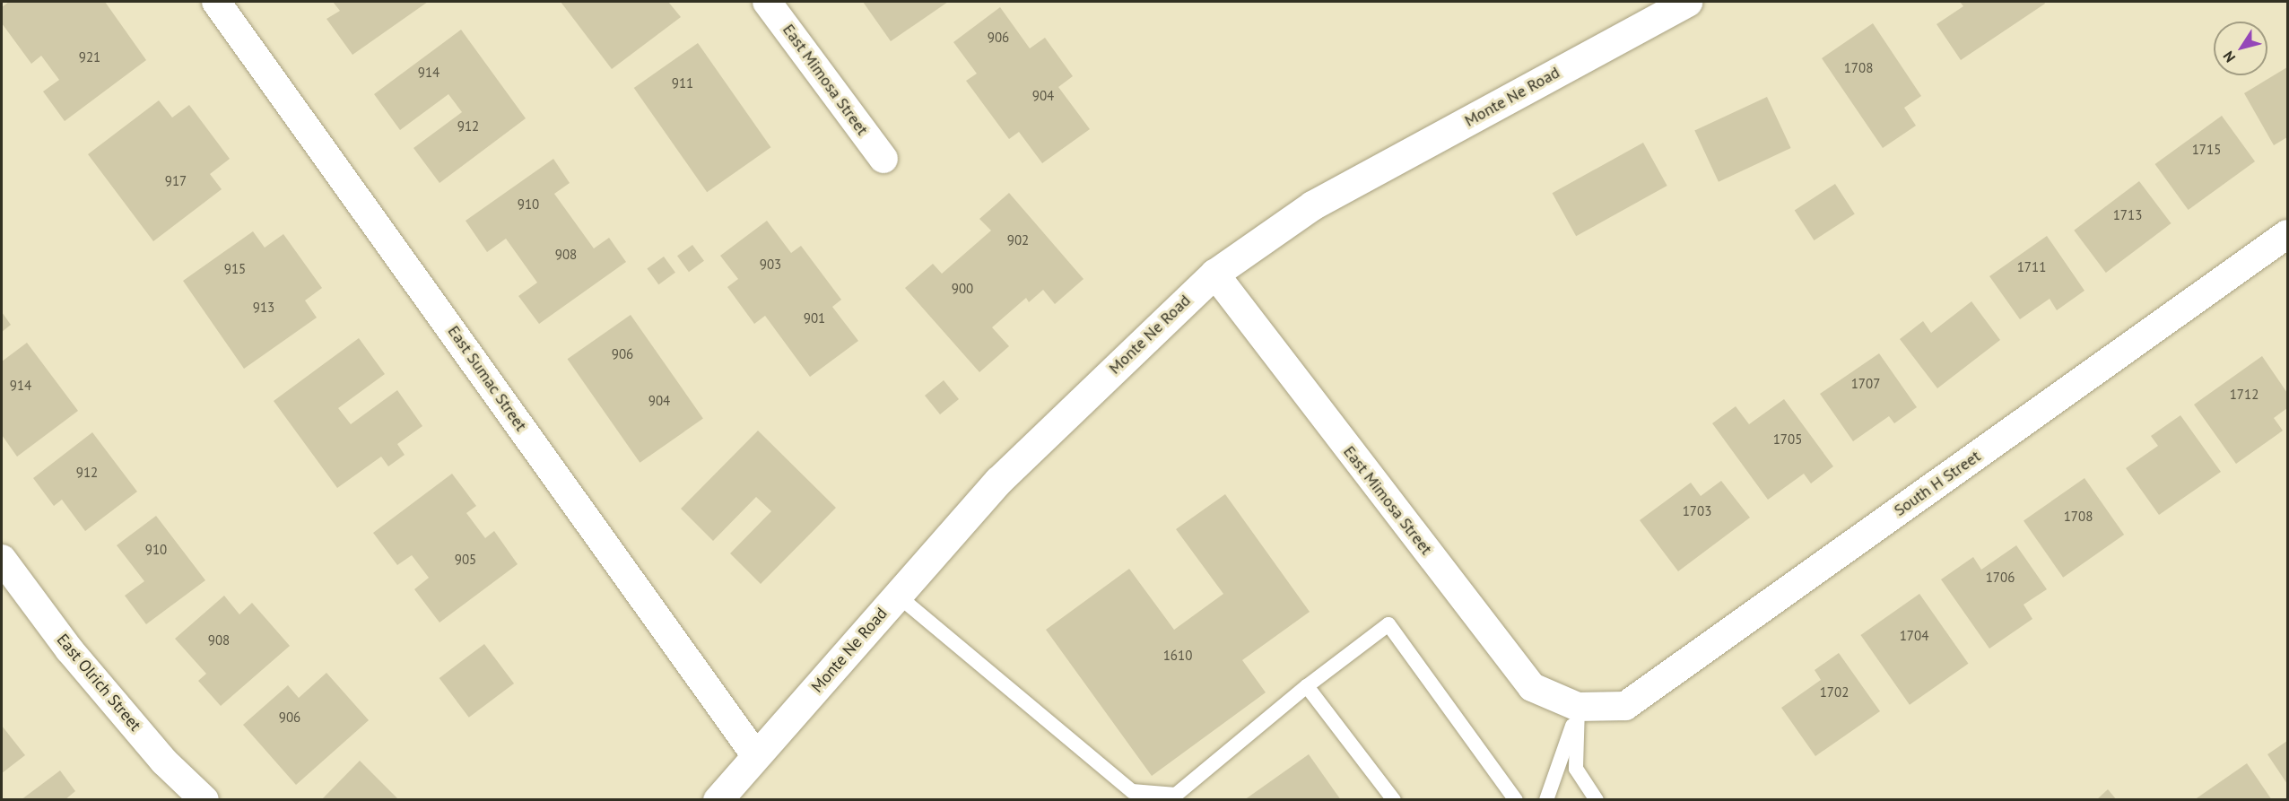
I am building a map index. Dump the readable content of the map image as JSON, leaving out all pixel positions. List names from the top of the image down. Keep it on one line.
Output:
{"streets":{"street":["East Mimosa Street","Monte Ne Road","East Sumac Street","South H Street","East Olrich Street"]},"crossings":[["East Mimosa Street","Monte Ne Road"],["East Mimosa Street","South H Street"],["Monte Ne Road","East Sumac Street"]],"house_numbers":["906","921","1708","914","911","904","912","1715","917","910","1713","902","908","903","1711","915","900","913","901","906","1707","914","1712","904","1705","912","1703","1708","910","905","1706","1704","908","1610","1702","906"],"north":"bottom left"}
